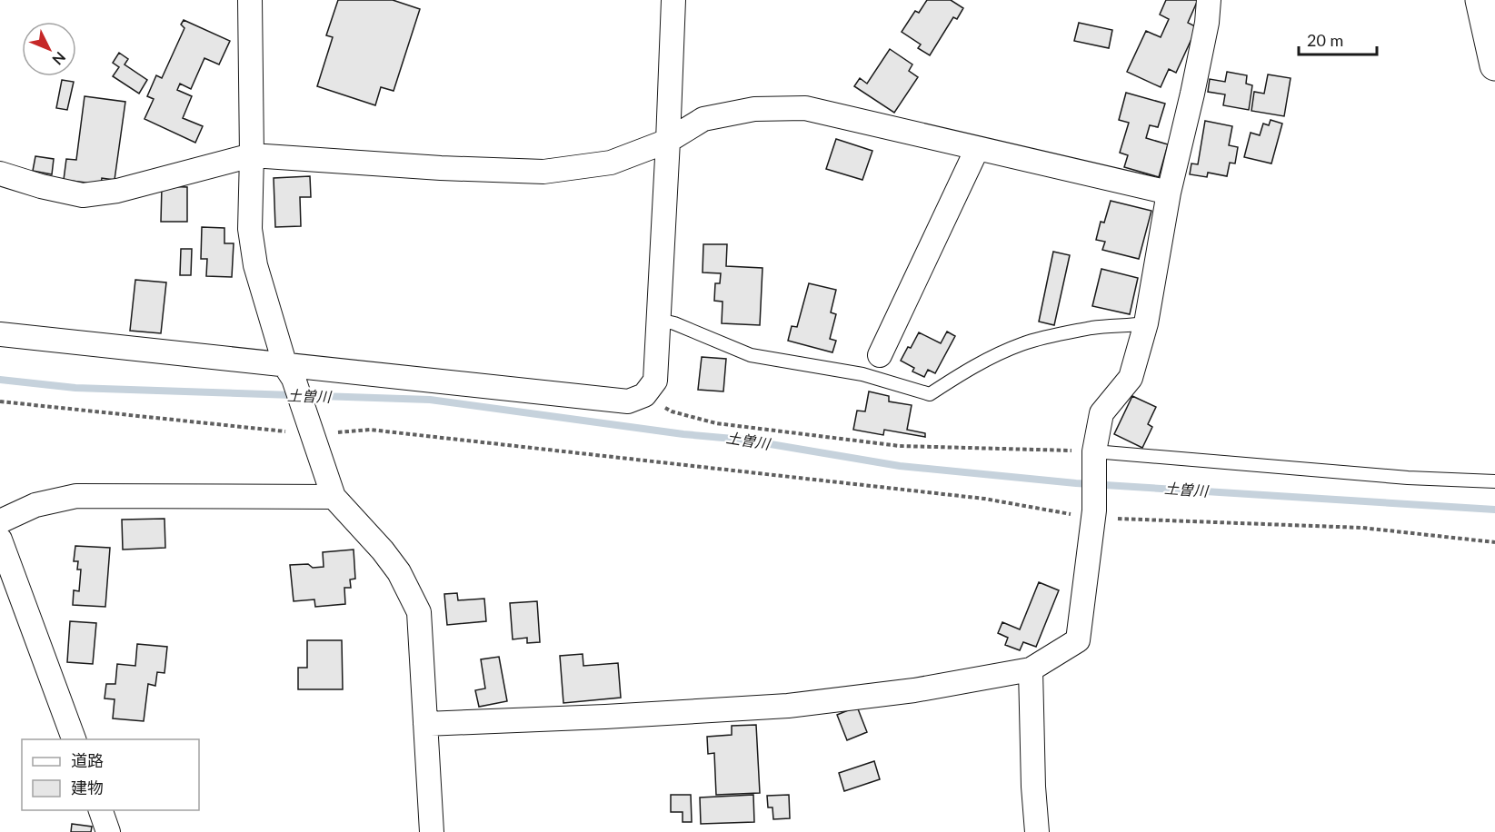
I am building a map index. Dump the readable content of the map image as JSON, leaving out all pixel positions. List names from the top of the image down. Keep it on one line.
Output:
{"water":["土曽川"],"legend":["道路","建物"],"scale_bar":"20 m","north":"bottom right"}
